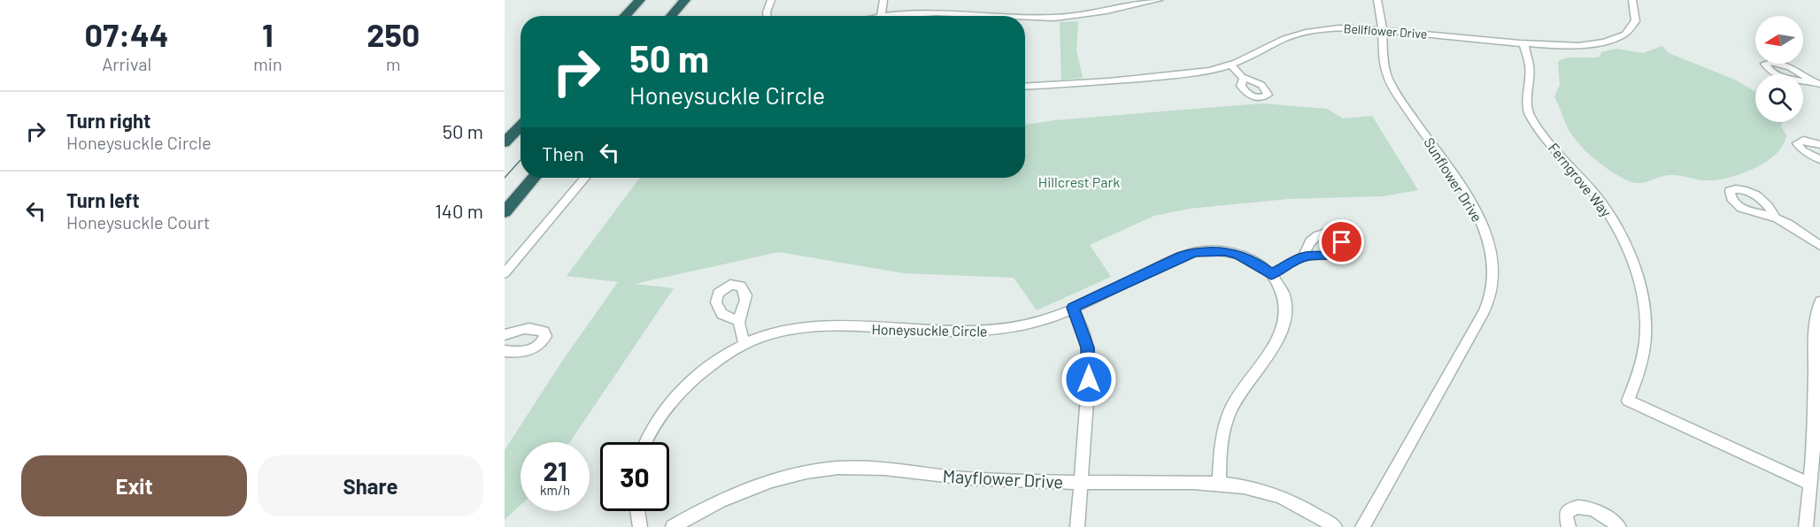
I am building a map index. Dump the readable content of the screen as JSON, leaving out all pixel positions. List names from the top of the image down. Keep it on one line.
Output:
{"streets":{"street":["Bellflower Drive","Sunflower Drive","Ferngrove Way","Honeysuckle Circle","Mayflower Drive"]},"crossings":[["Bellflower Drive","Sunflower Drive"],["Bellflower Drive","Ferngrove Way"],["Honeysuckle Circle","Mayflower Drive"]],"parks":["Hillcrest Park"],"north":"left","page":{"eta":["07:44","Arrival","1","min","250","m"],"turn":["50 m","Honeysuckle Circle"],"list":[{"name":"Turn right","note":"Honeysuckle Circle","value":"50 m"},{"name":"Turn left","note":"Honeysuckle Court","value":"140 m"}],"then":"Then","speed":"21 km/h","limit":"30","buttons":["Exit","Share"]}}
